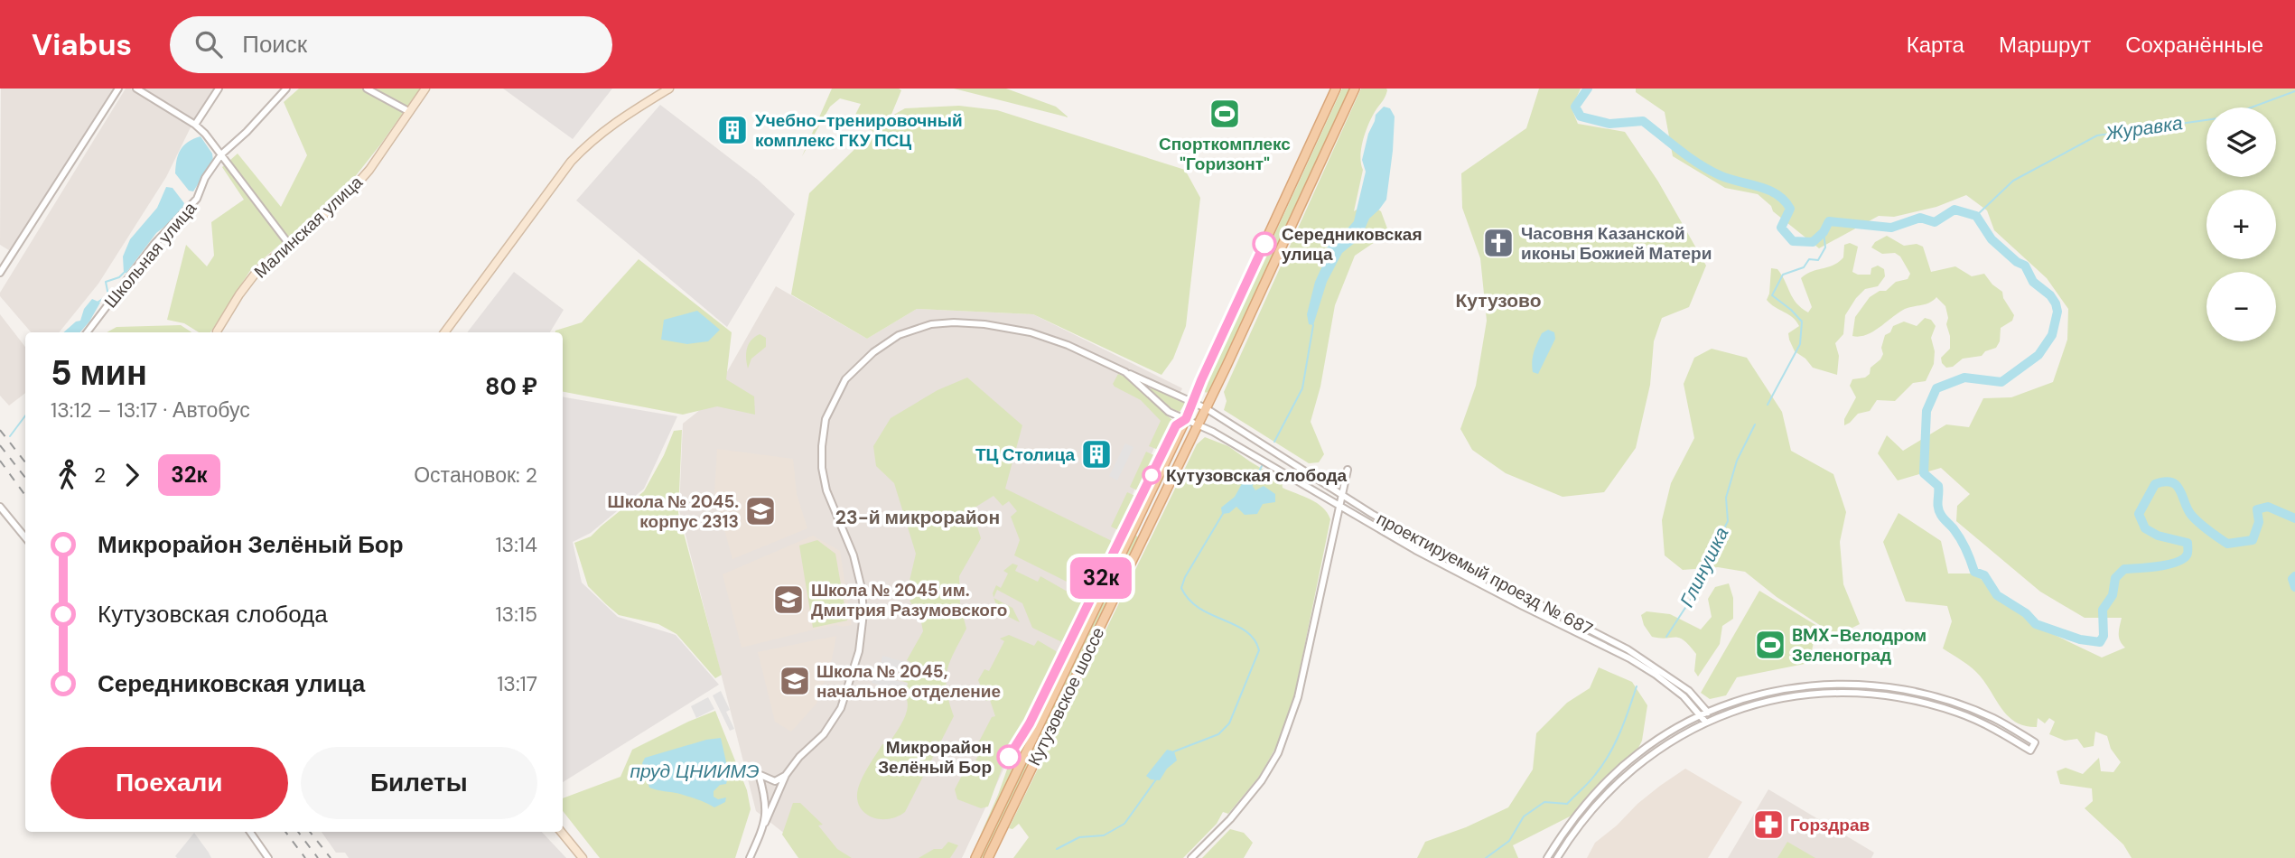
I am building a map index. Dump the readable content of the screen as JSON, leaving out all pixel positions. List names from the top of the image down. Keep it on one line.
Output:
{"streets":{"main road":["Кутузовское шоссе"],"street":["Малинская улица","Школьная улица","проектируемый проезд № 687"]},"crossings":[["проектируемый проезд № 687","Кутузовское шоссе"]],"districts":["Кутузово","23-й микрорайон"],"water":["Журавка","Глинушка","пруд ЦНИИМЭ"],"places":{"sports":["Спорткомплекс \"Горизонт\"","BMX-Велодром Зеленоград"],"building":["Учебно-тренировочный комплекс ГКУ ПСЦ","ТЦ Столица"],"church":["Часовня Казанской иконы Божией Матери"],"other":["Середниковская улица","Кутузовская слобода","Микрорайон Зелёный Бор"],"school or university":["Школа № 2045. корпус 2313","Школа № 2045 им. Дмитрия Разумовского","Школа № 2045, начальное отделение"],"pharmacy":["Горздрав"]},"lines":["bus line 32к"],"page":{"header":"Viabus","search":"Поиск","nav":["Карта","Маршрут","Сохранённые"],"on_map":"32к","map_buttons":["+","−"],"heading":["5 мин","13:12 – 13:17 · Автобус","80 ₽"],"legs":["2","32к","Остановок: 2"],"list":[{"name":"Микрорайон Зелёный Бор","value":"13:14"},{"name":"Кутузовская слобода","value":"13:15"},{"name":"Середниковская улица","value":"13:17"}],"buttons":["Поехали","Билеты"]}}
